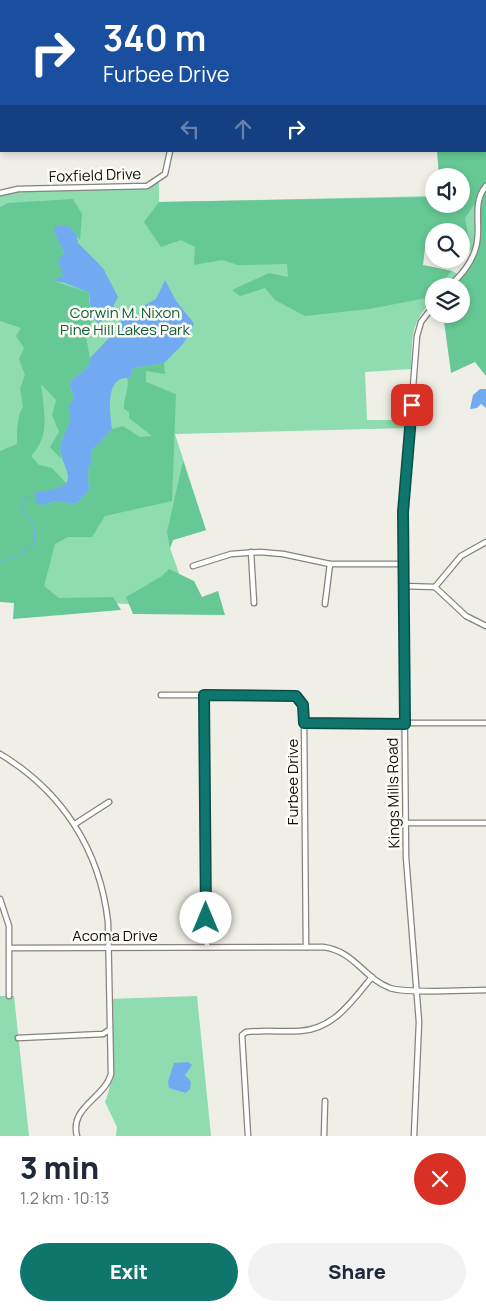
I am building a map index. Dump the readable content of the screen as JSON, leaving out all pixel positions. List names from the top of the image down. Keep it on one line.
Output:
{"streets":{"street":["Foxfield Drive","Furbee Drive","Kings Mills Road","Acoma Drive"]},"crossings":[["Furbee Drive","Acoma Drive"],["Kings Mills Road","Acoma Drive"]],"parks":["Corwin M. Nixon Pine Hill Lakes Park"],"page":{"turn":["340 m","Furbee Drive"],"heading":["3 min","1.2 km · 10:13"],"buttons":["Exit","Share"]}}
